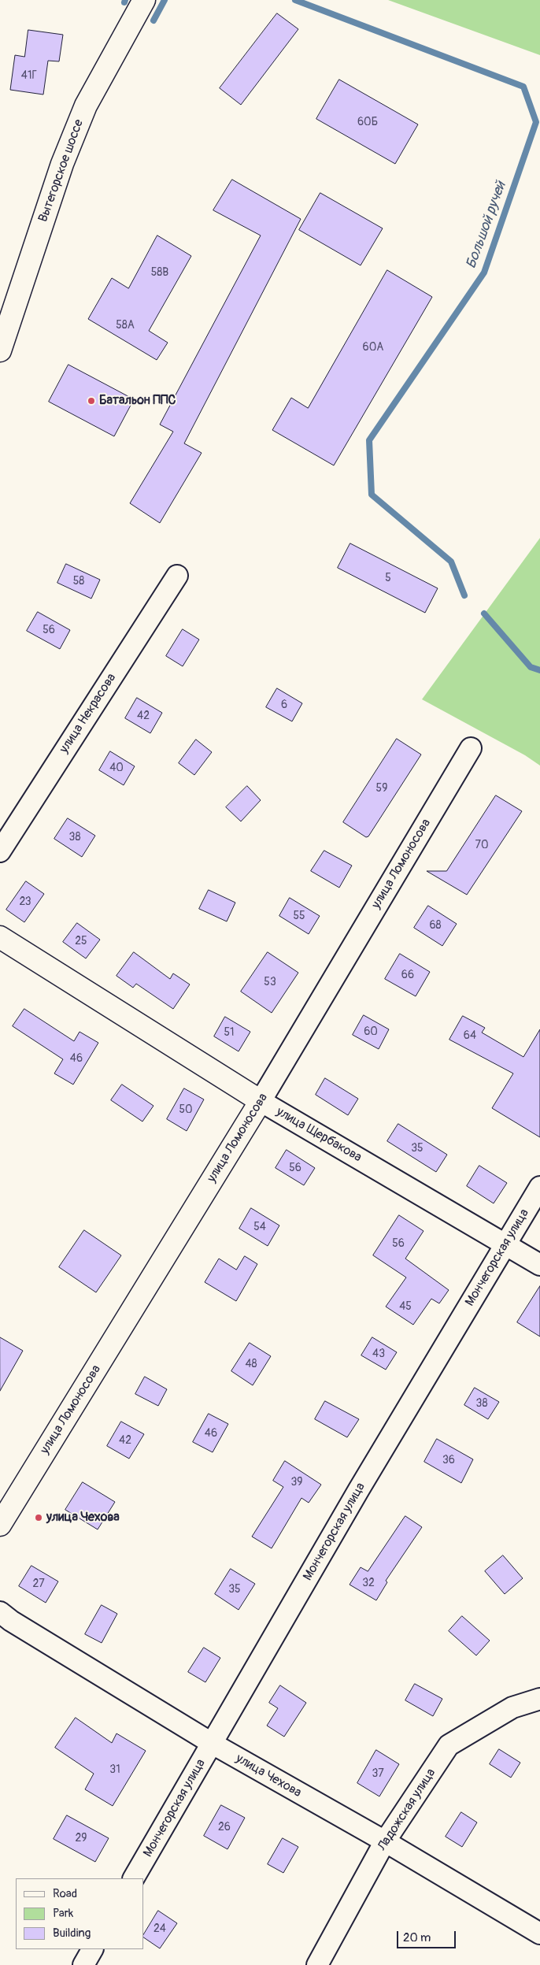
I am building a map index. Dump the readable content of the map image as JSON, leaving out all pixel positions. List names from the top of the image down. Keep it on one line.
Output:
{"streets":{"street":["Вытегорское шоссе","улица Некрасова","улица Ломоносова","улица Щербакова","Мончегорская улица","улица Чехова","Ладожская улица"]},"crossings":[["улица Ломоносова","улица Щербакова"],["улица Щербакова","Мончегорская улица"],["Мончегорская улица","улица Чехова"],["улица Чехова","Ладожская улица"]],"water":["Большой ручей"],"places":["Батальон ППС","улица Чехова"],"house_numbers":["41Г","60Б","58В","58А","60А","5","58","56","6","42","40","59","38","70","23","55","68","25","66","53","60","51","64","46","50","35","56","54","56","45","43","48","38","46","42","36","39","32","27","35","31","37","26","29","24"],"legend":["Road","Park","Building"],"scale_bar":"20 m"}
